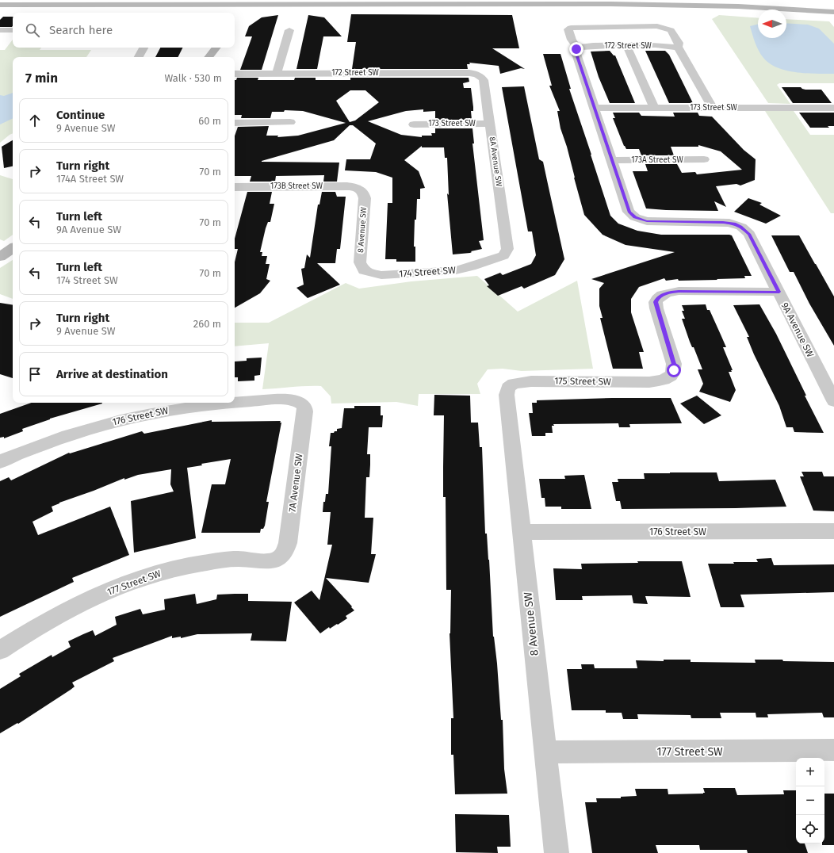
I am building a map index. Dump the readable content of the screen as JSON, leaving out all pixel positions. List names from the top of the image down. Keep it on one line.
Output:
{"streets":{"street":["172 Street SW","173 Street SW","173A Street SW","8A Avenue SW","173B Street SW","8 Avenue SW","174 Street SW","9A Avenue SW","175 Street SW","176 Street SW","7A Avenue SW","177 Street SW"]},"crossings":[["172 Street SW","8A Avenue SW"],["173 Street SW","8A Avenue SW"],["173A Street SW","9A Avenue SW"],["8A Avenue SW","174 Street SW"],["173B Street SW","8 Avenue SW"],["8 Avenue SW","174 Street SW"],["8 Avenue SW","175 Street SW"],["8 Avenue SW","176 Street SW"],["8 Avenue SW","177 Street SW"],["9A Avenue SW","175 Street SW"],["176 Street SW","7A Avenue SW"],["7A Avenue SW","177 Street SW"]],"north":"left","page":{"search":"Search here","heading":["7 min","Walk · 530 m"],"list":[["Continue","9 Avenue SW","60 m"],["Turn right","174A Street SW","70 m"],["Turn left","9A Avenue SW","70 m"],["Turn left","174 Street SW","70 m"],["Turn right","9 Avenue SW","260 m"],"Arrive at destination"],"map_buttons":["+","−"]}}
